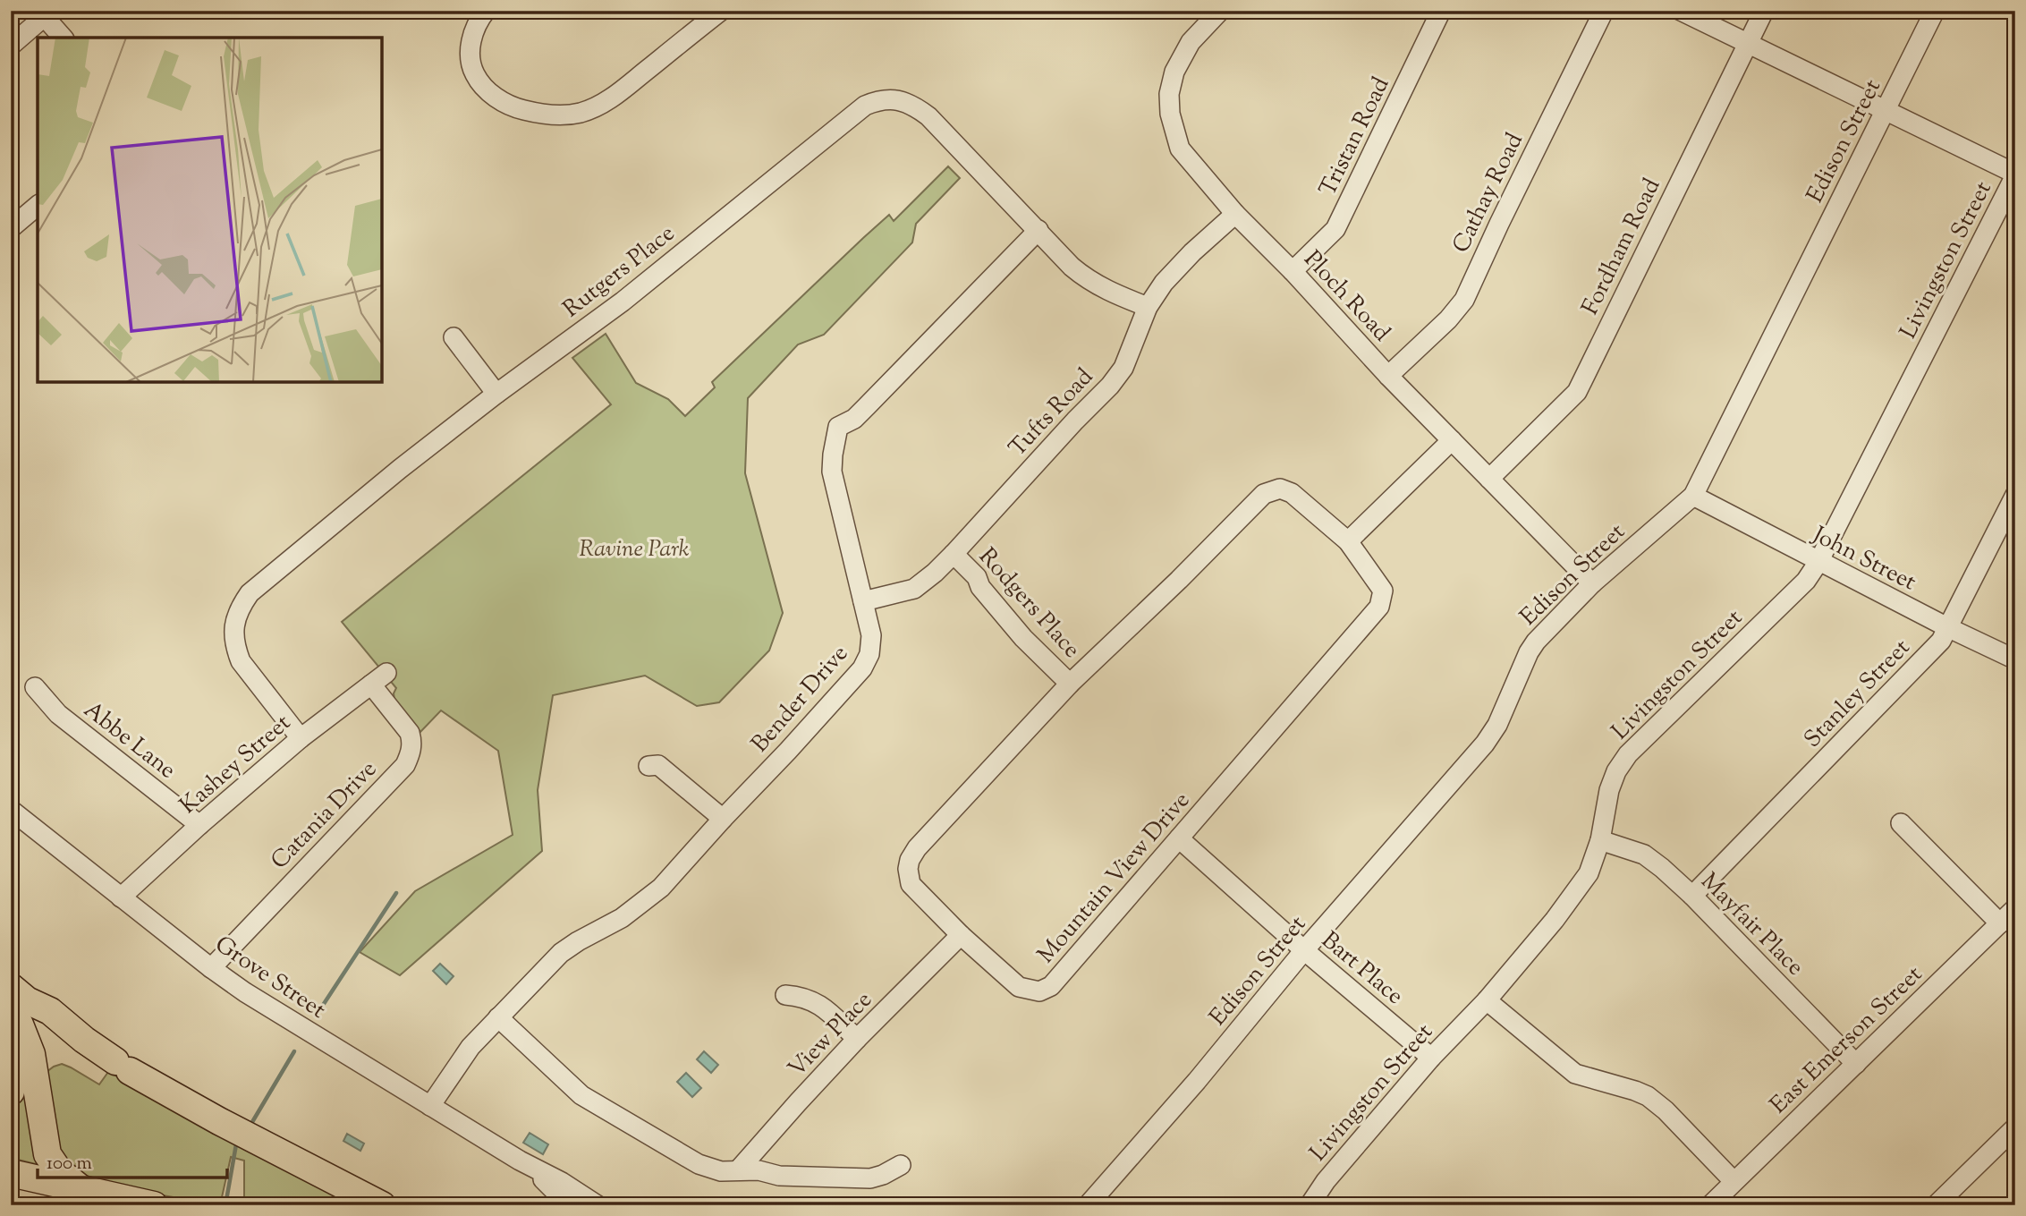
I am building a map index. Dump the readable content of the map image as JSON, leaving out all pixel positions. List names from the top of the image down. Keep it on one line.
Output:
{"streets":{"street":["Tristan Road","Edison Street","Cathay Road","Fordham Road","Livingston Street","Rutgers Place","Ploch Road","Tufts Road","John Street","Rodgers Place","Stanley Street","Bender Drive","Abbe Lane","Kashey Street","Catania Drive","Mountain View Drive","Mayfair Place","Bart Place","Grove Street","View Place","East Emerson Street"]},"crossings":[["Tristan Road","Ploch Road"],["Edison Street","Ploch Road"],["Edison Street","John Street"],["Edison Street","Bart Place"],["Cathay Road","Ploch Road"],["Fordham Road","Ploch Road"],["Livingston Street","John Street"],["Livingston Street","Mayfair Place"],["Livingston Street","Bart Place"],["Rutgers Place","Tufts Road"],["Rutgers Place","Bender Drive"],["Rutgers Place","Kashey Street"],["Ploch Road","Tufts Road"],["Tufts Road","Rodgers Place"],["Tufts Road","Bender Drive"],["John Street","Stanley Street"],["Rodgers Place","Mountain View Drive"],["Stanley Street","Mayfair Place"],["Bender Drive","Grove Street"],["Abbe Lane","Kashey Street"],["Kashey Street","Catania Drive"],["Kashey Street","Grove Street"],["Catania Drive","Grove Street"],["Mountain View Drive","Bart Place"],["Mountain View Drive","View Place"],["Mayfair Place","East Emerson Street"]],"parks":["Ravine Park"],"scale_bar":"100 m"}
